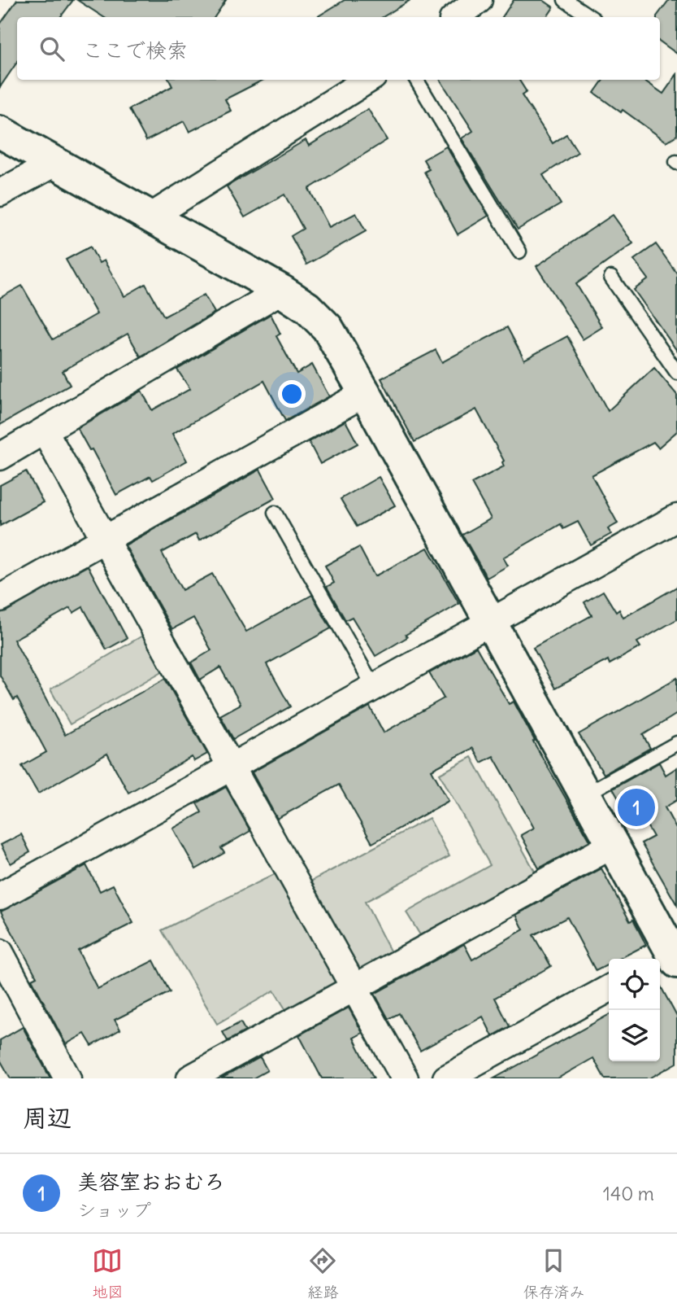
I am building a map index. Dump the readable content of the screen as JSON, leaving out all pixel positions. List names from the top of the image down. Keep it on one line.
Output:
{"page":{"search":"ここで検索","pins":"1","heading":"周辺","list":[{"mark":"1","name":"美容室おおむろ","note":"ショップ","value":"140 m"}],"nav":["地図","経路","保存済み"]}}
